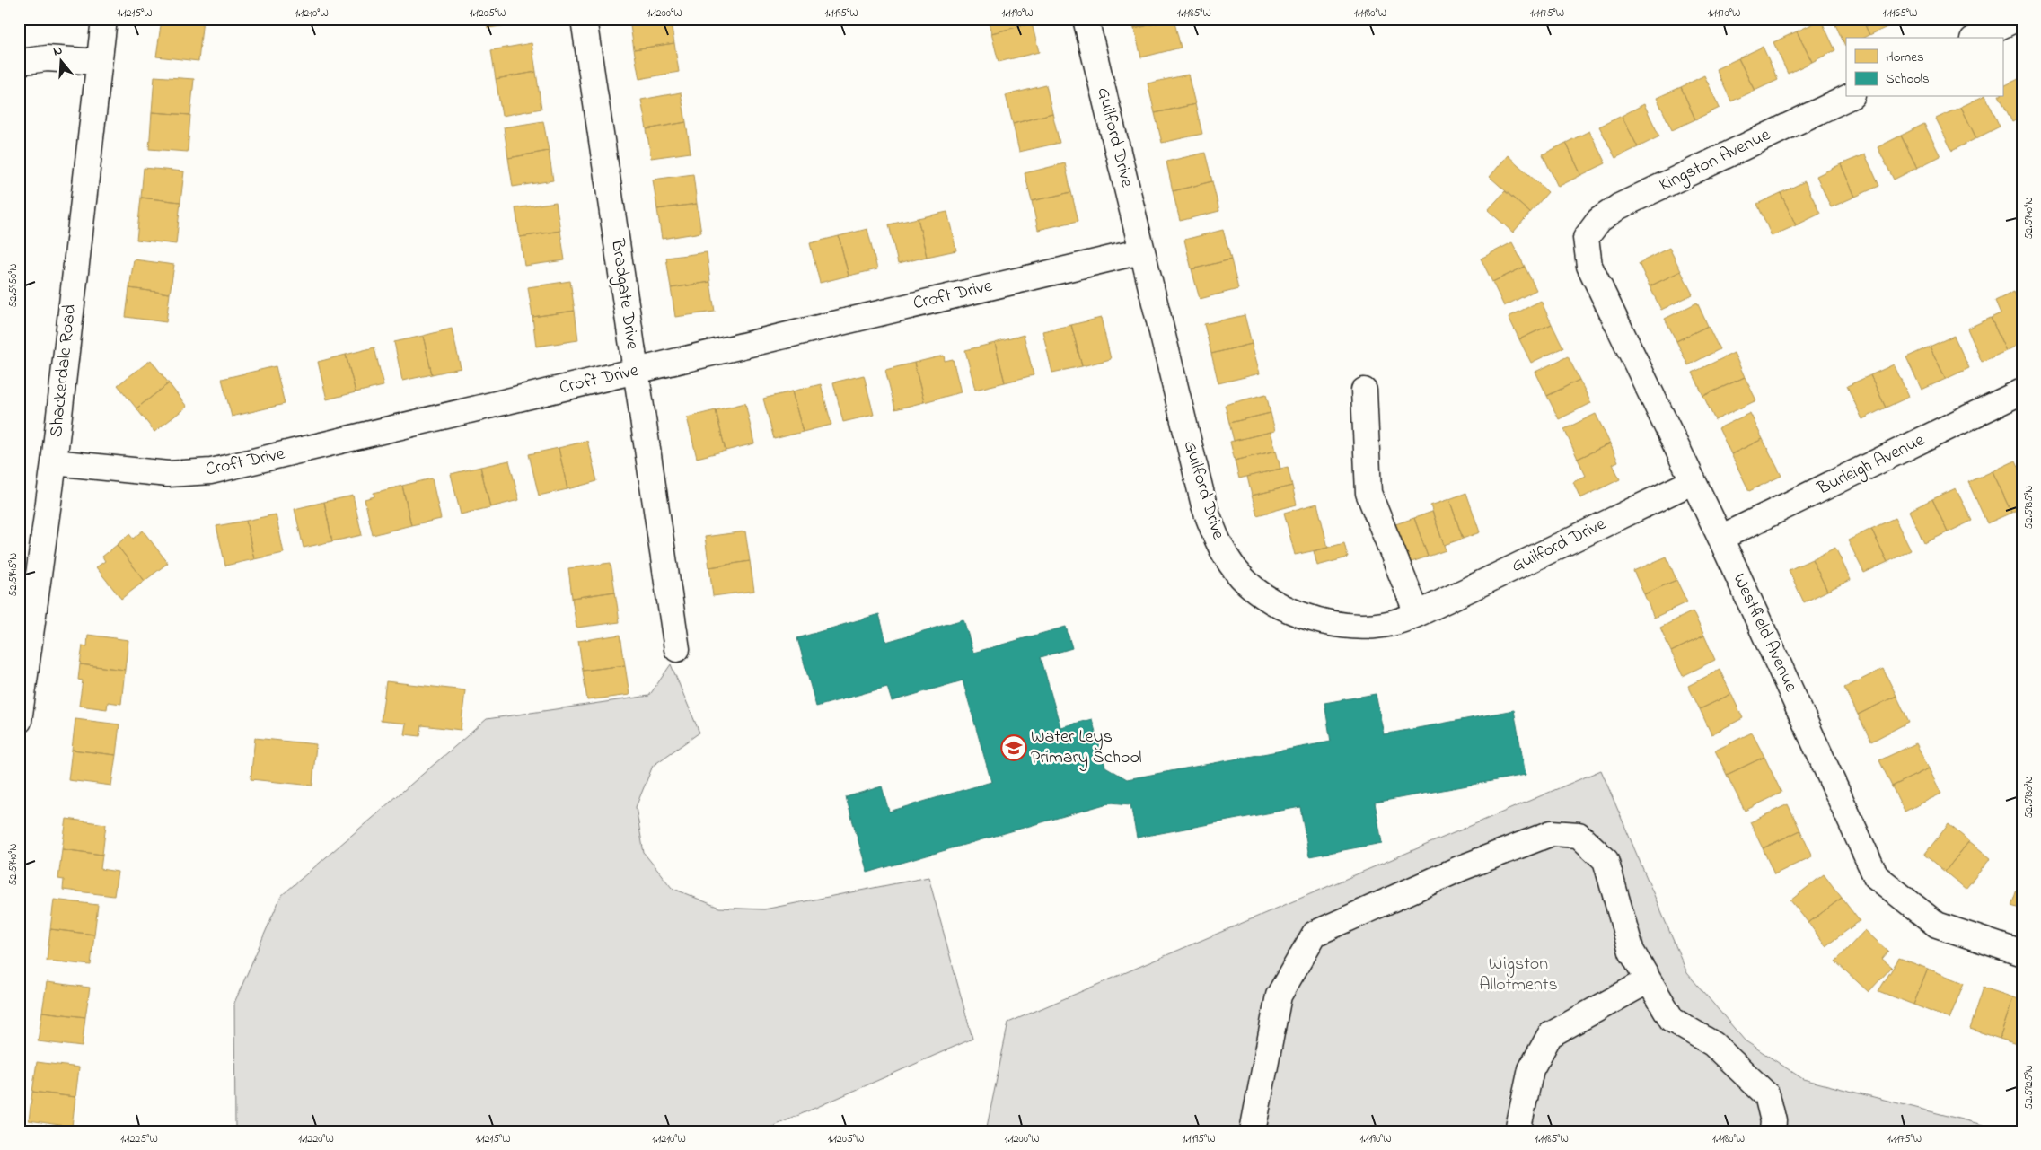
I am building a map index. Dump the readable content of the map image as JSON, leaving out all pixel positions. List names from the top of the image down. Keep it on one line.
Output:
{"streets":{"street":["Guilford Drive","Kingston Avenue","Bradgate Drive","Croft Drive","Shackerdale Road","Burleigh Avenue","Westfield Avenue"]},"crossings":[["Guilford Drive","Croft Drive"],["Guilford Drive","Westfield Avenue"],["Kingston Avenue","Westfield Avenue"],["Bradgate Drive","Croft Drive"],["Croft Drive","Shackerdale Road"],["Burleigh Avenue","Westfield Avenue"]],"parks":["Wigston Allotments"],"places":{"school or university":["Water Leys Primary School"]},"legend":["Homes","Schools"],"north":"top","coordinates":["1.1215°W","1.1210°W","1.1205°W","1.1200°W","1.1195°W","1.1190°W","1.1185°W","1.1180°W","1.1175°W","1.1170°W","1.1165°W","52.5940°N","52.5950°N","52.5935°N","52.5945°N","52.5930°N","52.5925°N","1.1225°W","1.1220°W"]}
